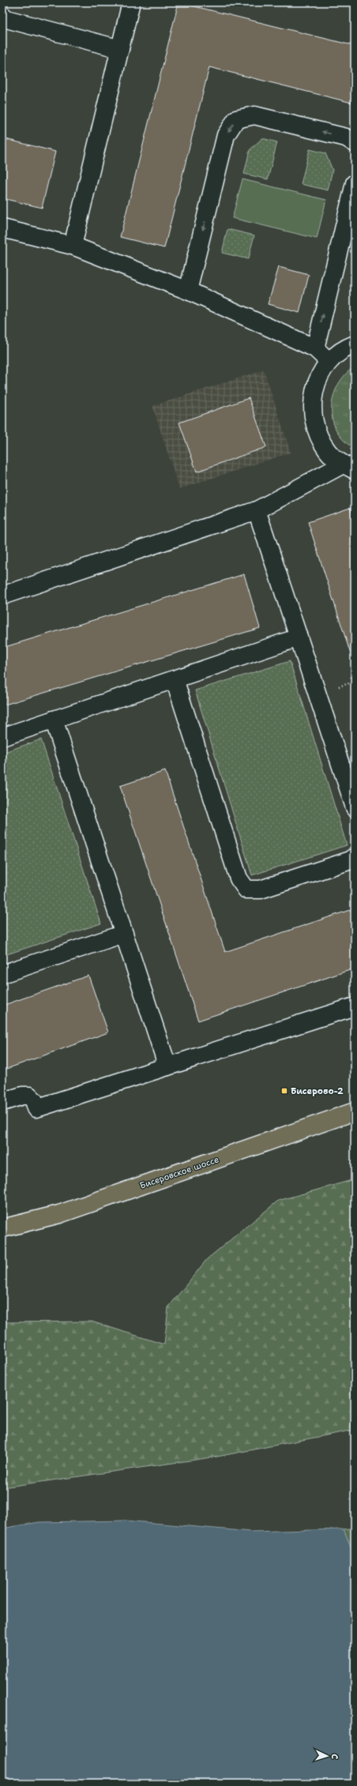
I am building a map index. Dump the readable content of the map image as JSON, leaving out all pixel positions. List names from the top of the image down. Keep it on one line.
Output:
{"streets":{"main road":["Бисеровское шоссе"]},"places":{"transit":["Бисерово-2"]},"north":"right"}
